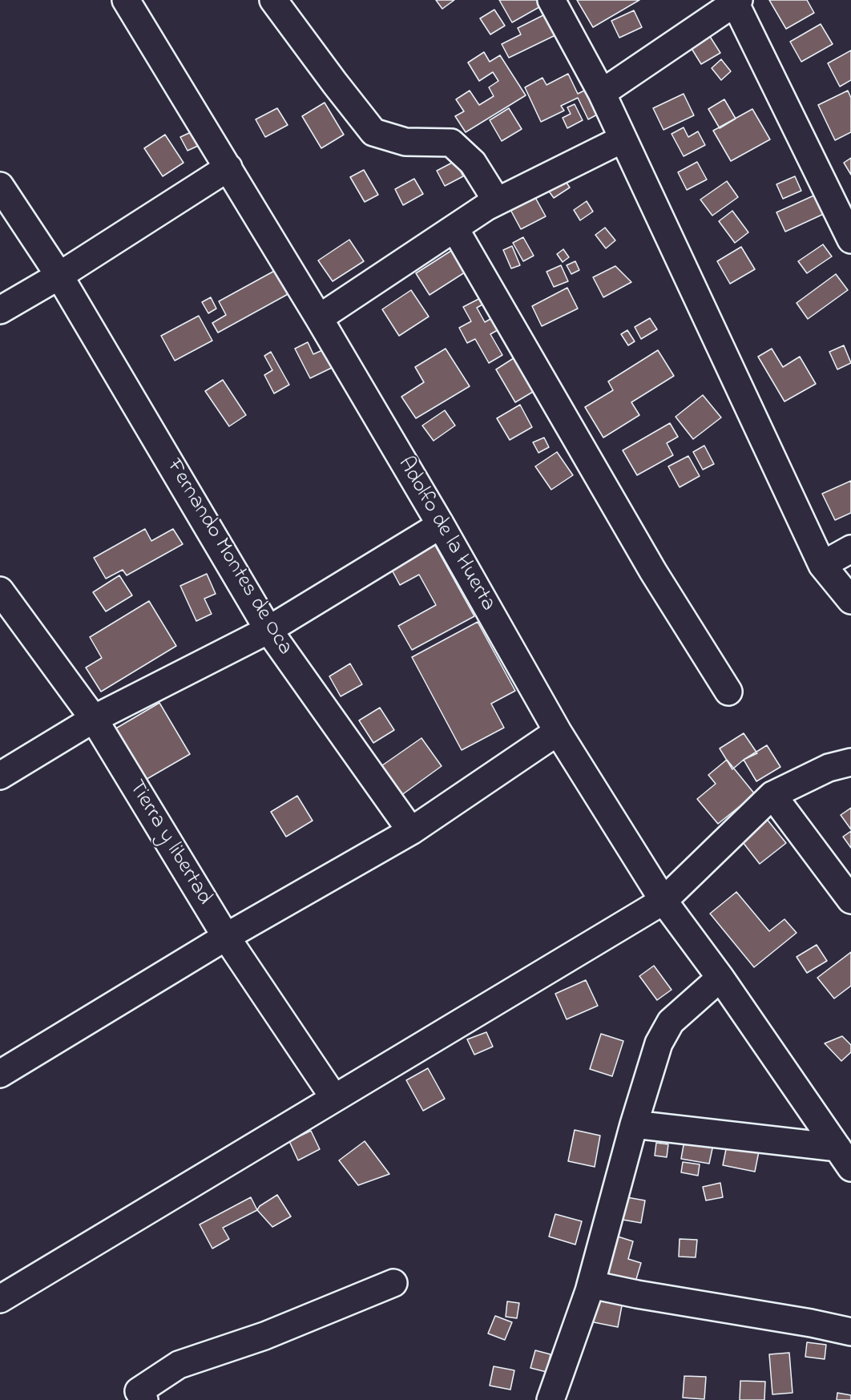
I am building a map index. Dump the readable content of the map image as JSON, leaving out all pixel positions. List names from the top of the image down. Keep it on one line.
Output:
{"streets":{"street":["Adolfo de la Huerta","Fernando Montes de Oca","Tierra y libertad"]}}
